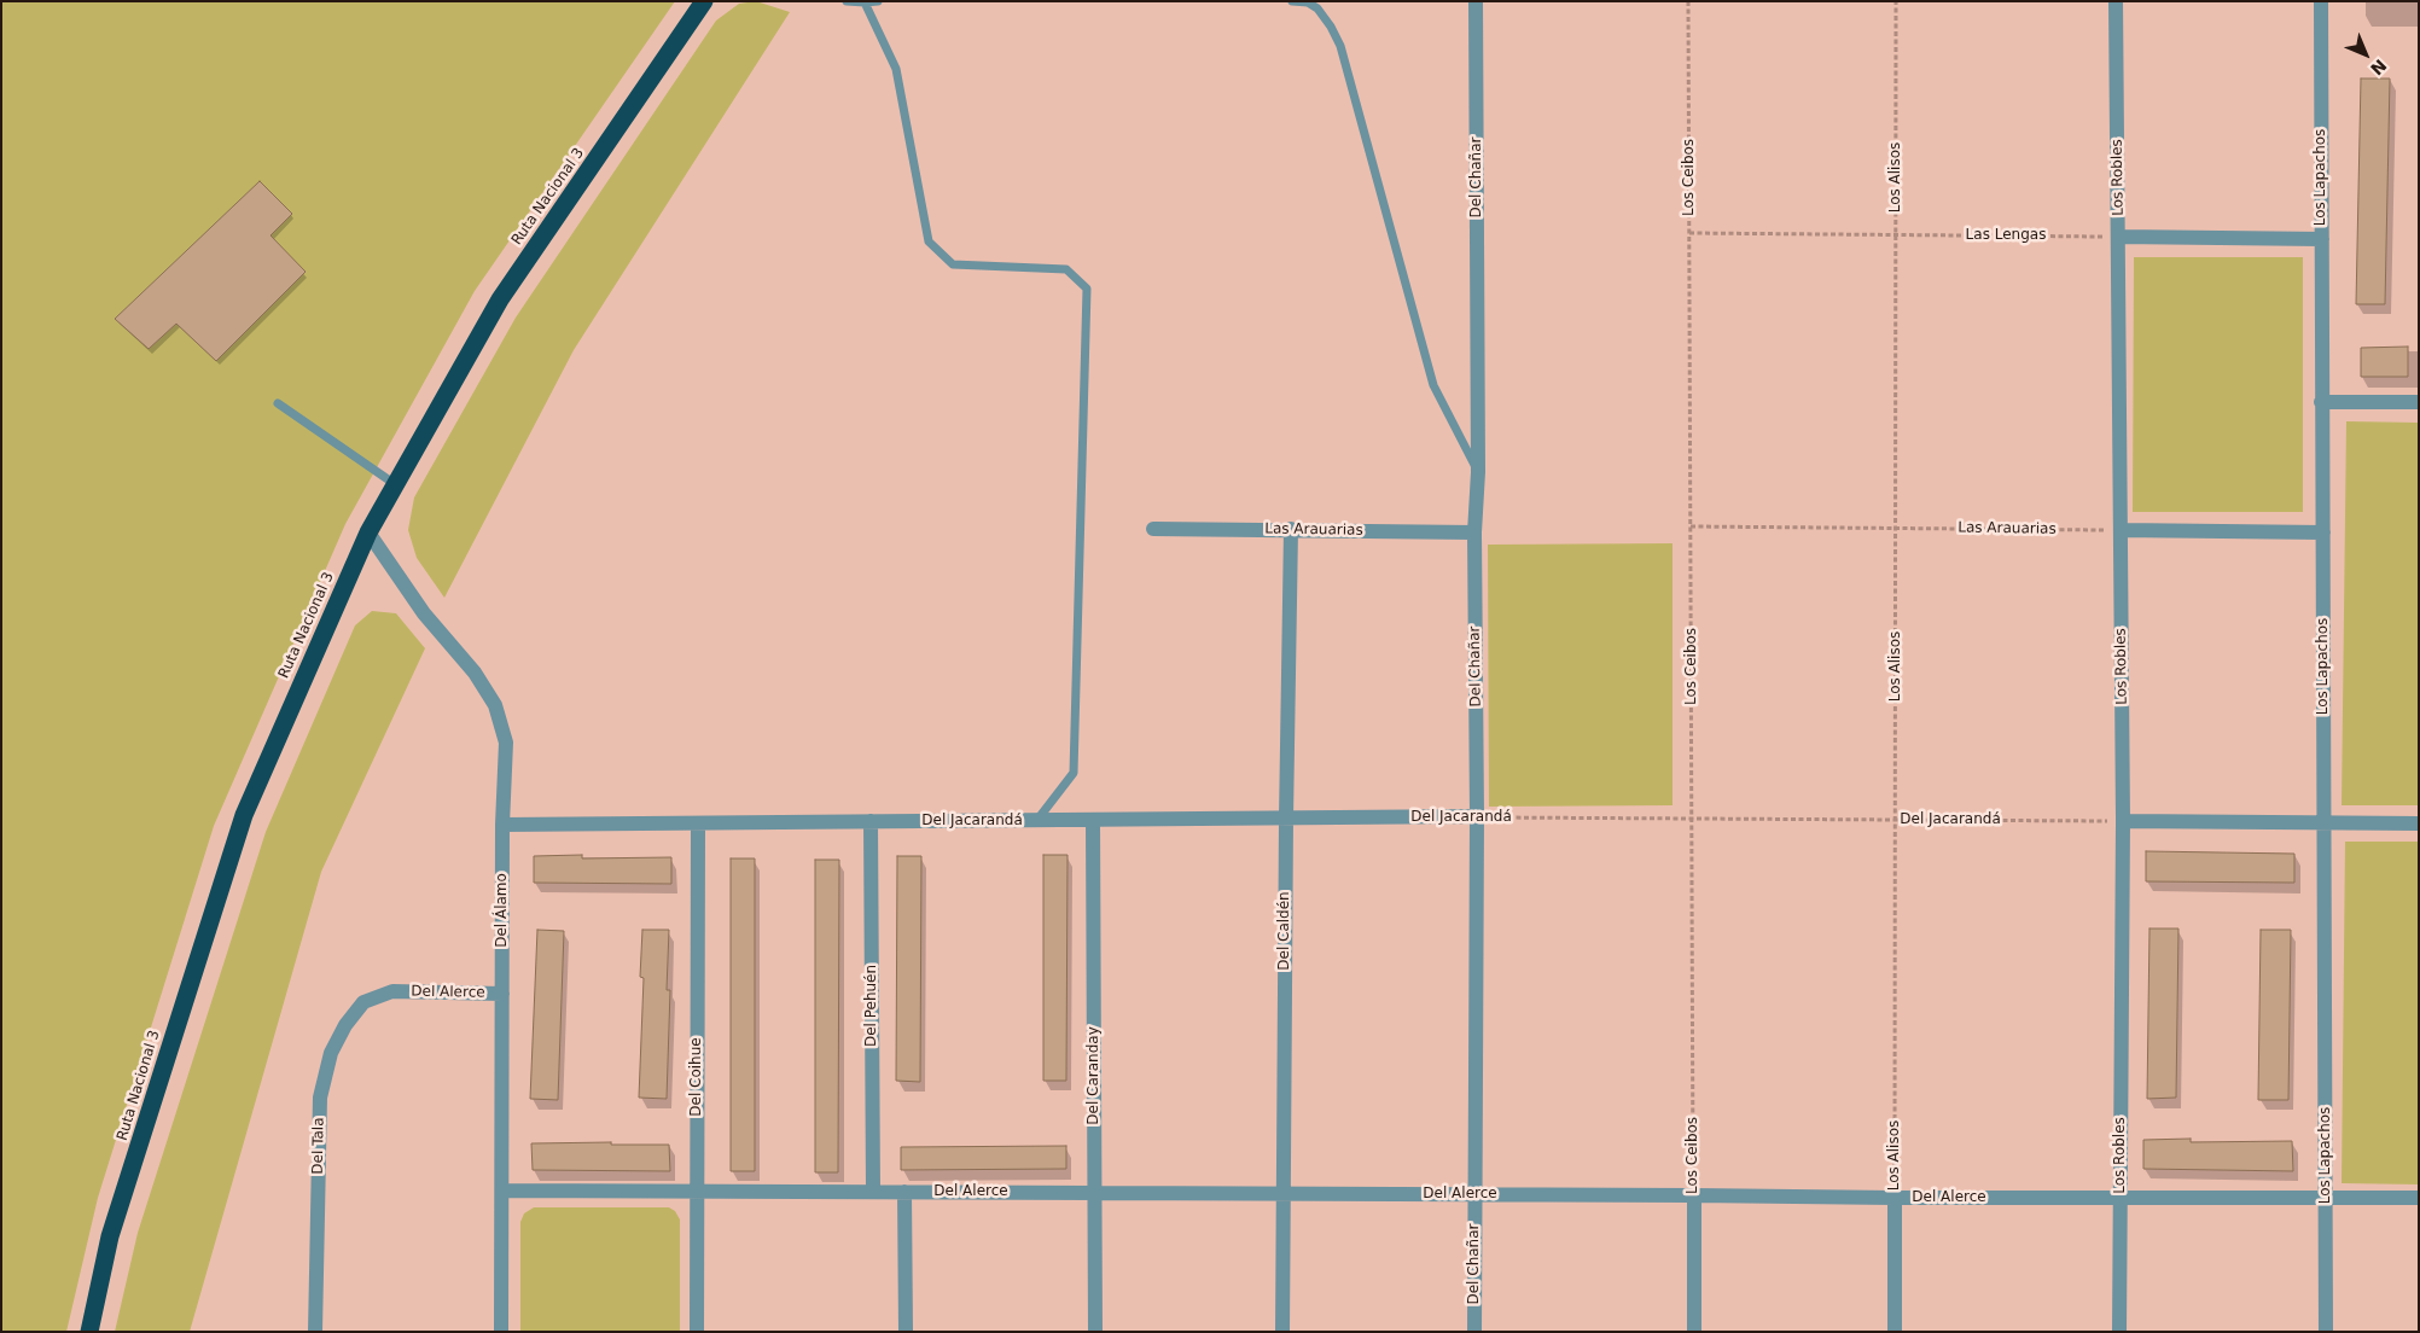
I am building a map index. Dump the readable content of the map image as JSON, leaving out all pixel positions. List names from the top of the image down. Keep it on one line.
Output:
{"streets":{"highway":["Ruta Nacional 3"],"street":["Del Chañar","Los Ceibos","Los Alisos","Los Robles","Los Lapachos","Las Arauarias","Del Jacarandá","Del Álamo","Del Caldén","Del Alerce","Del Pehuén","Del Caranday","Del Coihue","Del Tala"],"path":["Las Lengas"]},"crossings":[["Del Chañar","Las Arauarias"],["Del Chañar","Del Jacarandá"],["Del Chañar","Del Alerce"],["Los Ceibos","Las Lengas"],["Los Ceibos","Las Arauarias"],["Los Ceibos","Del Jacarandá"],["Los Ceibos","Del Alerce"],["Los Alisos","Las Lengas"],["Los Alisos","Las Arauarias"],["Los Alisos","Del Jacarandá"],["Los Alisos","Del Alerce"],["Los Robles","Las Lengas"],["Los Robles","Las Arauarias"],["Los Robles","Del Jacarandá"],["Los Robles","Del Alerce"],["Los Lapachos","Del Alerce"],["Ruta Nacional 3","Del Álamo"],["Las Arauarias","Del Caldén"],["Del Jacarandá","Del Álamo"],["Del Jacarandá","Del Caldén"],["Del Jacarandá","Del Pehuén"],["Del Jacarandá","Del Caranday"],["Del Jacarandá","Del Coihue"],["Del Álamo","Del Alerce"],["Del Caldén","Del Alerce"],["Del Alerce","Del Pehuén"],["Del Alerce","Del Caranday"],["Del Alerce","Del Coihue"],["Del Alerce","Del Tala"]],"north":"bottom right"}
